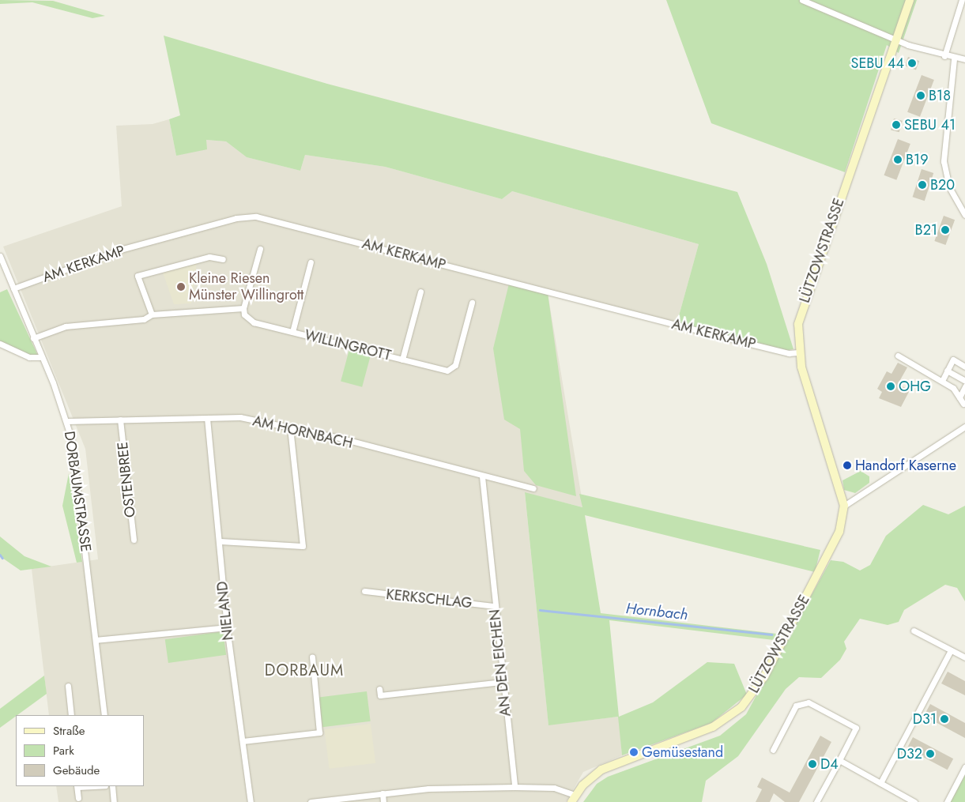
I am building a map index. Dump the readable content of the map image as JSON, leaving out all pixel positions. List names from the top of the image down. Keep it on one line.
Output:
{"streets":{"street":["LÜTZOWSTRASSE","AM KERKAMP","WILLINGROTT","AM HORNBACH","OSTENBREE","DORBAUMSTRASSE","KERKSCHLAG","NIELAND","AN DEN EICHEN"]},"crossings":[["LÜTZOWSTRASSE","AM KERKAMP"],["AM KERKAMP","DORBAUMSTRASSE"],["AM HORNBACH","OSTENBREE"],["AM HORNBACH","DORBAUMSTRASSE"],["AM HORNBACH","NIELAND"],["AM HORNBACH","AN DEN EICHEN"],["KERKSCHLAG","AN DEN EICHEN"]],"districts":["DORBAUM"],"water":["Hornbach"],"places":["SEBU 44","B18","SEBU 41","B19","B20","B21","Kleine Riesen Münster Willingrott","OHG","Handorf Kaserne","D31","Gemüsestand","D32","D4"],"legend":["Straße","Park","Gebäude"]}
